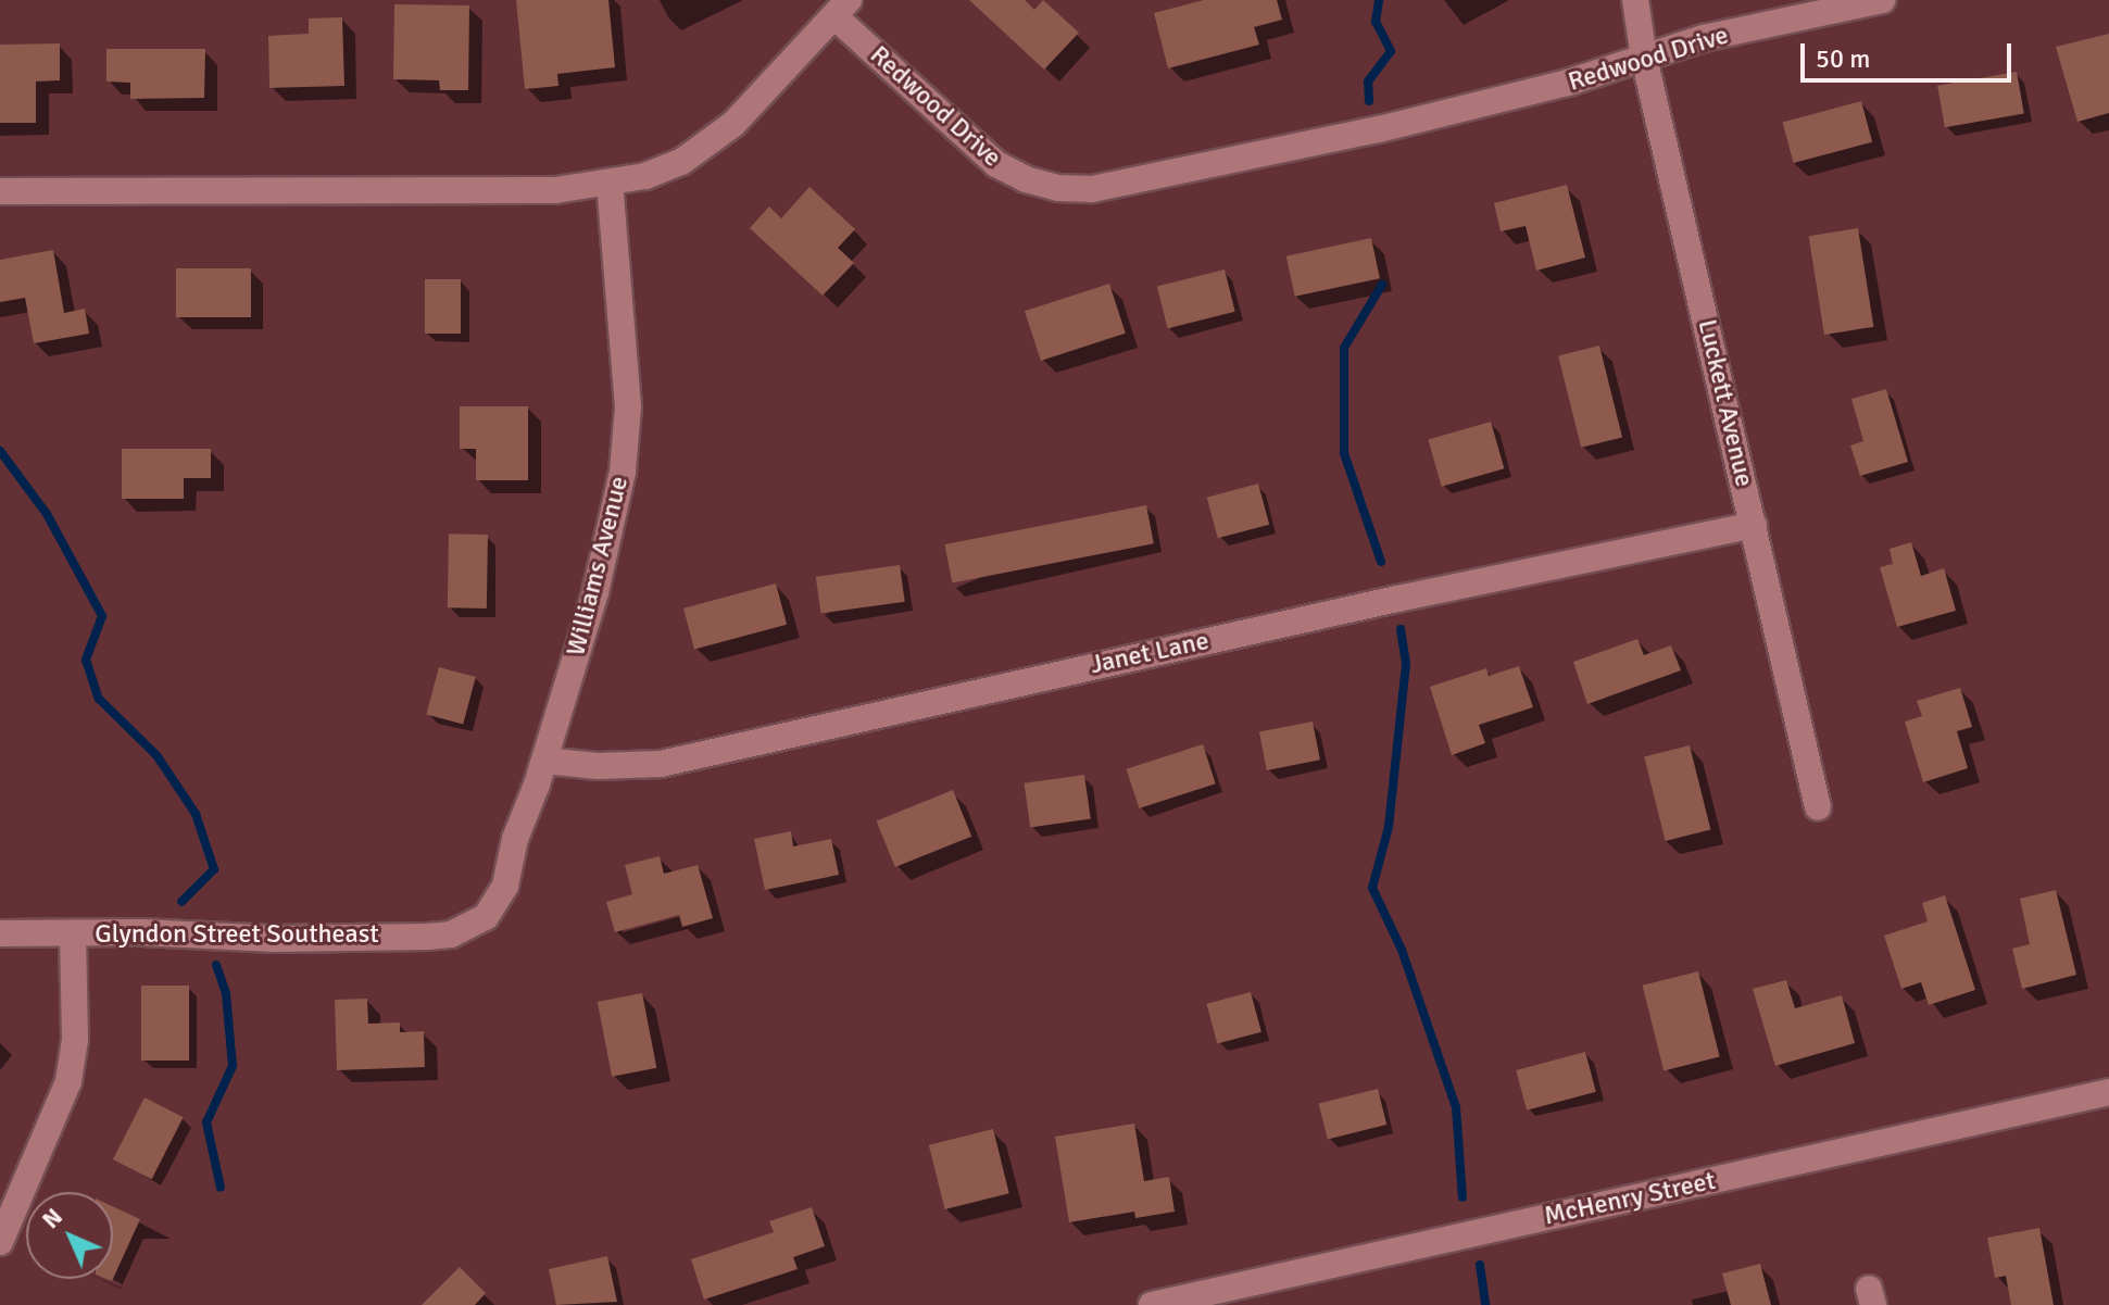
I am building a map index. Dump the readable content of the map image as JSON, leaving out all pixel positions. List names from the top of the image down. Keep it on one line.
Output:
{"streets":{"street":["Redwood Drive","Luckett Avenue","Williams Avenue","Janet Lane","Glyndon Street Southeast","McHenry Street"]},"crossings":[["Redwood Drive","Luckett Avenue"],["Redwood Drive","Williams Avenue"],["Luckett Avenue","Janet Lane"],["Williams Avenue","Janet Lane"],["Williams Avenue","Glyndon Street Southeast"]],"scale_bar":"50 m","north":"top left"}
